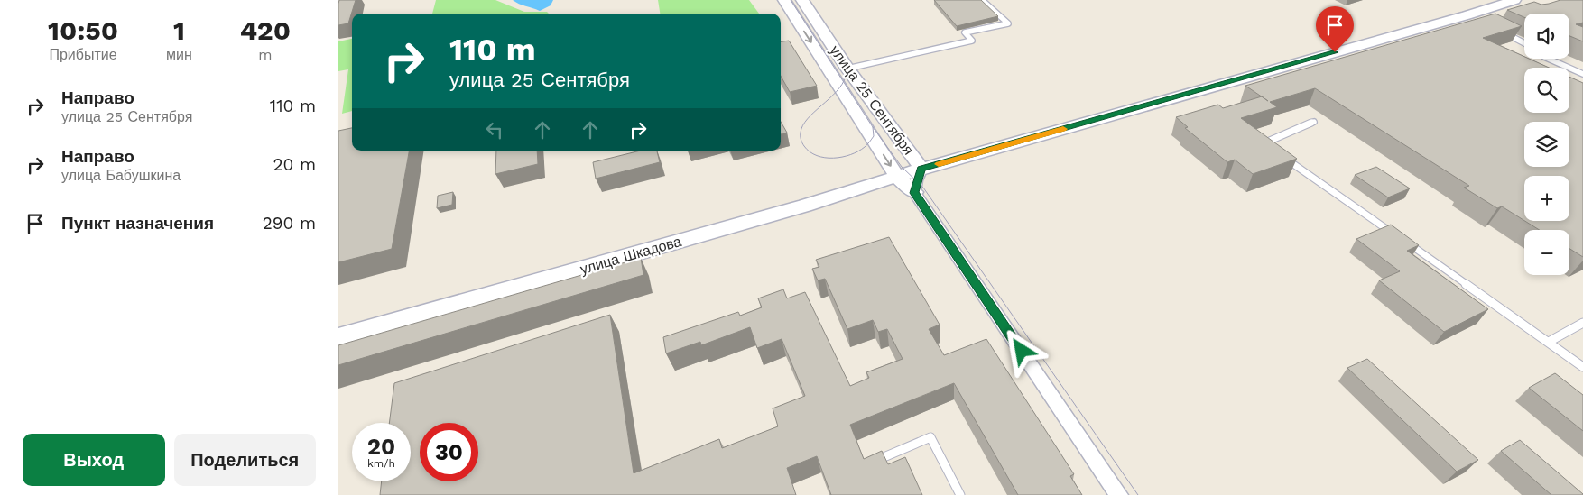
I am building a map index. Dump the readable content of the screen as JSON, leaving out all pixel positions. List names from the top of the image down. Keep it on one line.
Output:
{"streets":{"main road":["улица 25 Сентября","улица Шкадова"]},"crossings":[["улица 25 Сентября","улица Шкадова"]],"page":{"eta":["10:50","Прибытие","1","мин","420","m"],"map_buttons":["+","−"],"turn":["110 m","улица 25 Сентября"],"list":[{"name":"Направо","note":"улица 25 Сентября","value":"110 m"},{"name":"Направо","note":"улица Бабушкина","value":"20 m"},{"name":"Пункт назначения","value":"290 m"}],"speed":"20 km/h","limit":"30","buttons":["Выход","Поделиться"]}}
